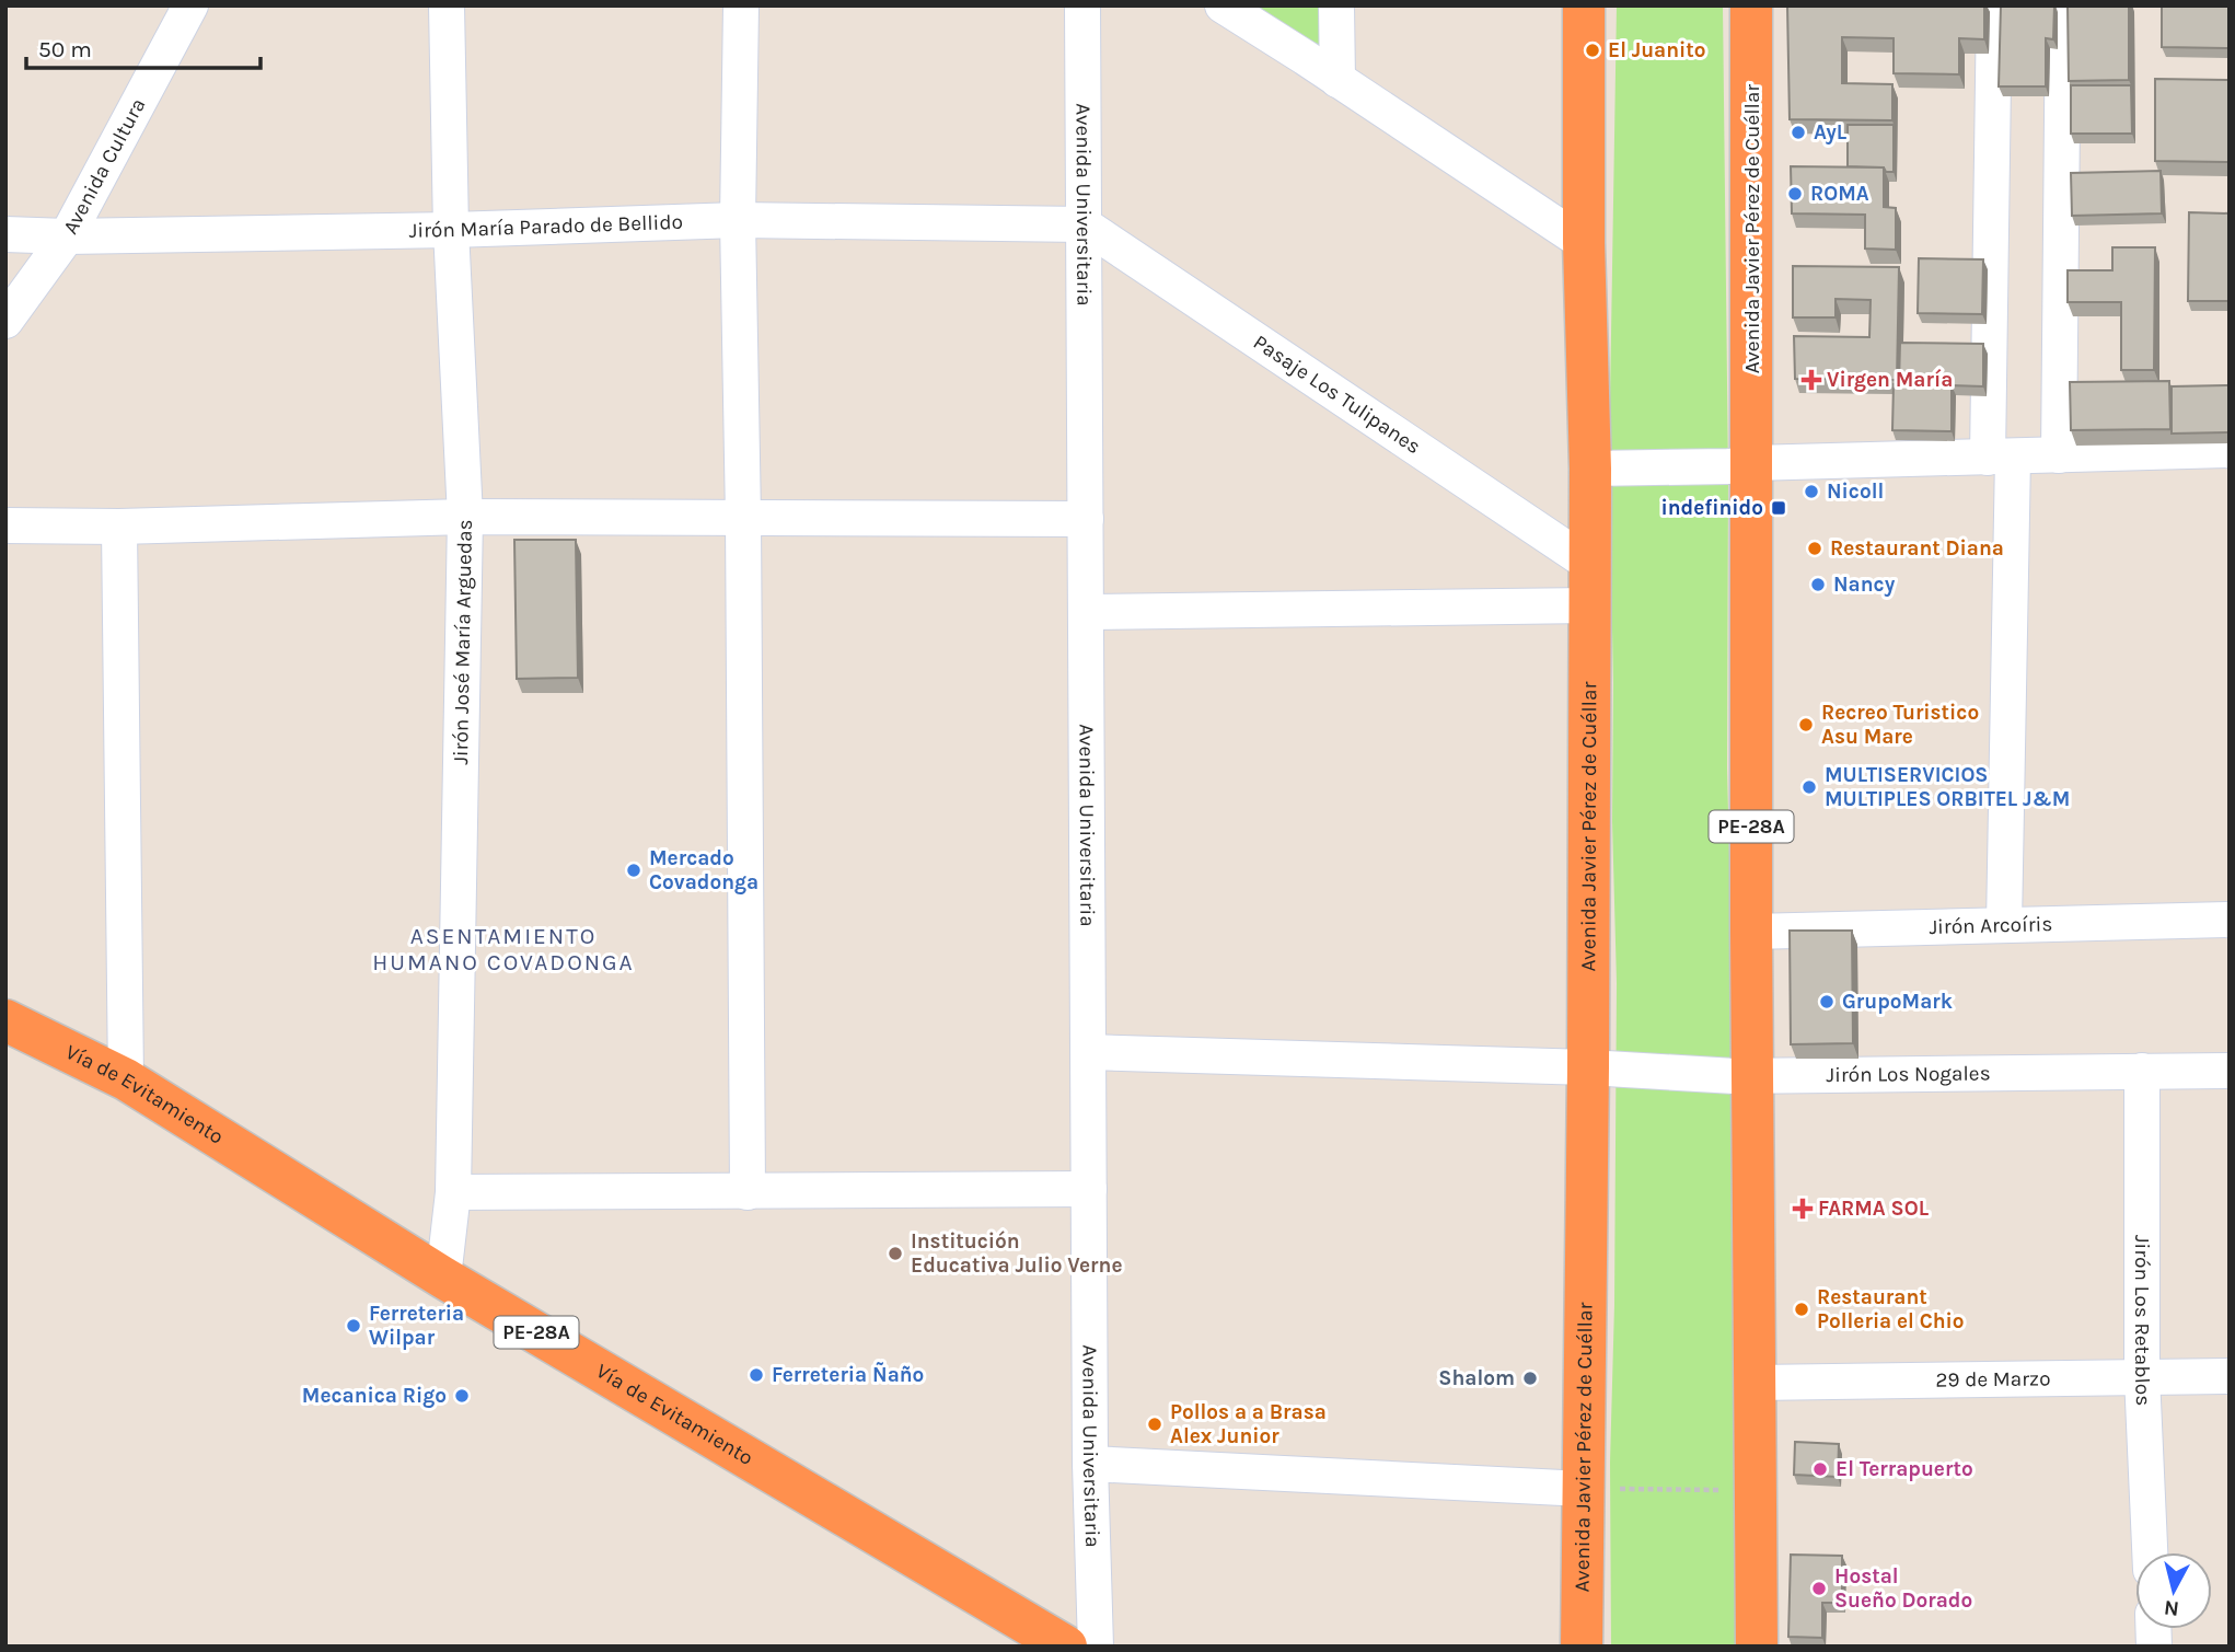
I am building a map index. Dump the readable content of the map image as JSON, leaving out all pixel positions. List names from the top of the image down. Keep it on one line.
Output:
{"streets":{"highway":["Avenida Javier Pérez de Cuéllar","PE-28A","Vía de Evitamiento"],"street":["Avenida Cultura","Avenida Universitaria","Jirón María Parado de Bellido","Pasaje Los Tulipanes","Jirón José María Arguedas","Jirón Arcoíris","Jirón Los Nogales","Jirón Los Retablos","29 de Marzo"]},"crossings":[["Avenida Cultura","Jirón María Parado de Bellido"],["Avenida Universitaria","Jirón María Parado de Bellido"],["Avenida Universitaria","Pasaje Los Tulipanes"],["Avenida Universitaria","Jirón Los Nogales"],["Jirón María Parado de Bellido","Pasaje Los Tulipanes"],["Jirón María Parado de Bellido","Jirón José María Arguedas"],["Avenida Javier Pérez de Cuéllar","Pasaje Los Tulipanes"],["Avenida Javier Pérez de Cuéllar","Jirón Arcoíris"],["Avenida Javier Pérez de Cuéllar","Jirón Los Nogales"],["Avenida Javier Pérez de Cuéllar","29 de Marzo"],["Jirón José María Arguedas","Vía de Evitamiento"],["Jirón Los Nogales","Jirón Los Retablos"],["Jirón Los Retablos","29 de Marzo"]],"districts":["ASENTAMIENTO HUMANO COVADONGA"],"places":{"other":["El Juanito","AyL","ROMA","Nicoll","Restaurant Diana","Nancy","Recreo Turistico Asu Mare","MULTISERVICIOS MULTIPLES ORBITEL J&M","Mercado Covadonga","GrupoMark","Institución Educativa Julio Verne","Restaurant Polleria el Chio","Ferreteria Wilpar","Ferreteria Ñaño","Shalom","Mecanica Rigo","Pollos a a Brasa Alex Junior","El Terrapuerto","Hostal Sueño Dorado"],"health":["Virgen María","FARMA SOL"],"transit":["indefinido"]},"scale_bar":"50 m","north":"bottom"}
